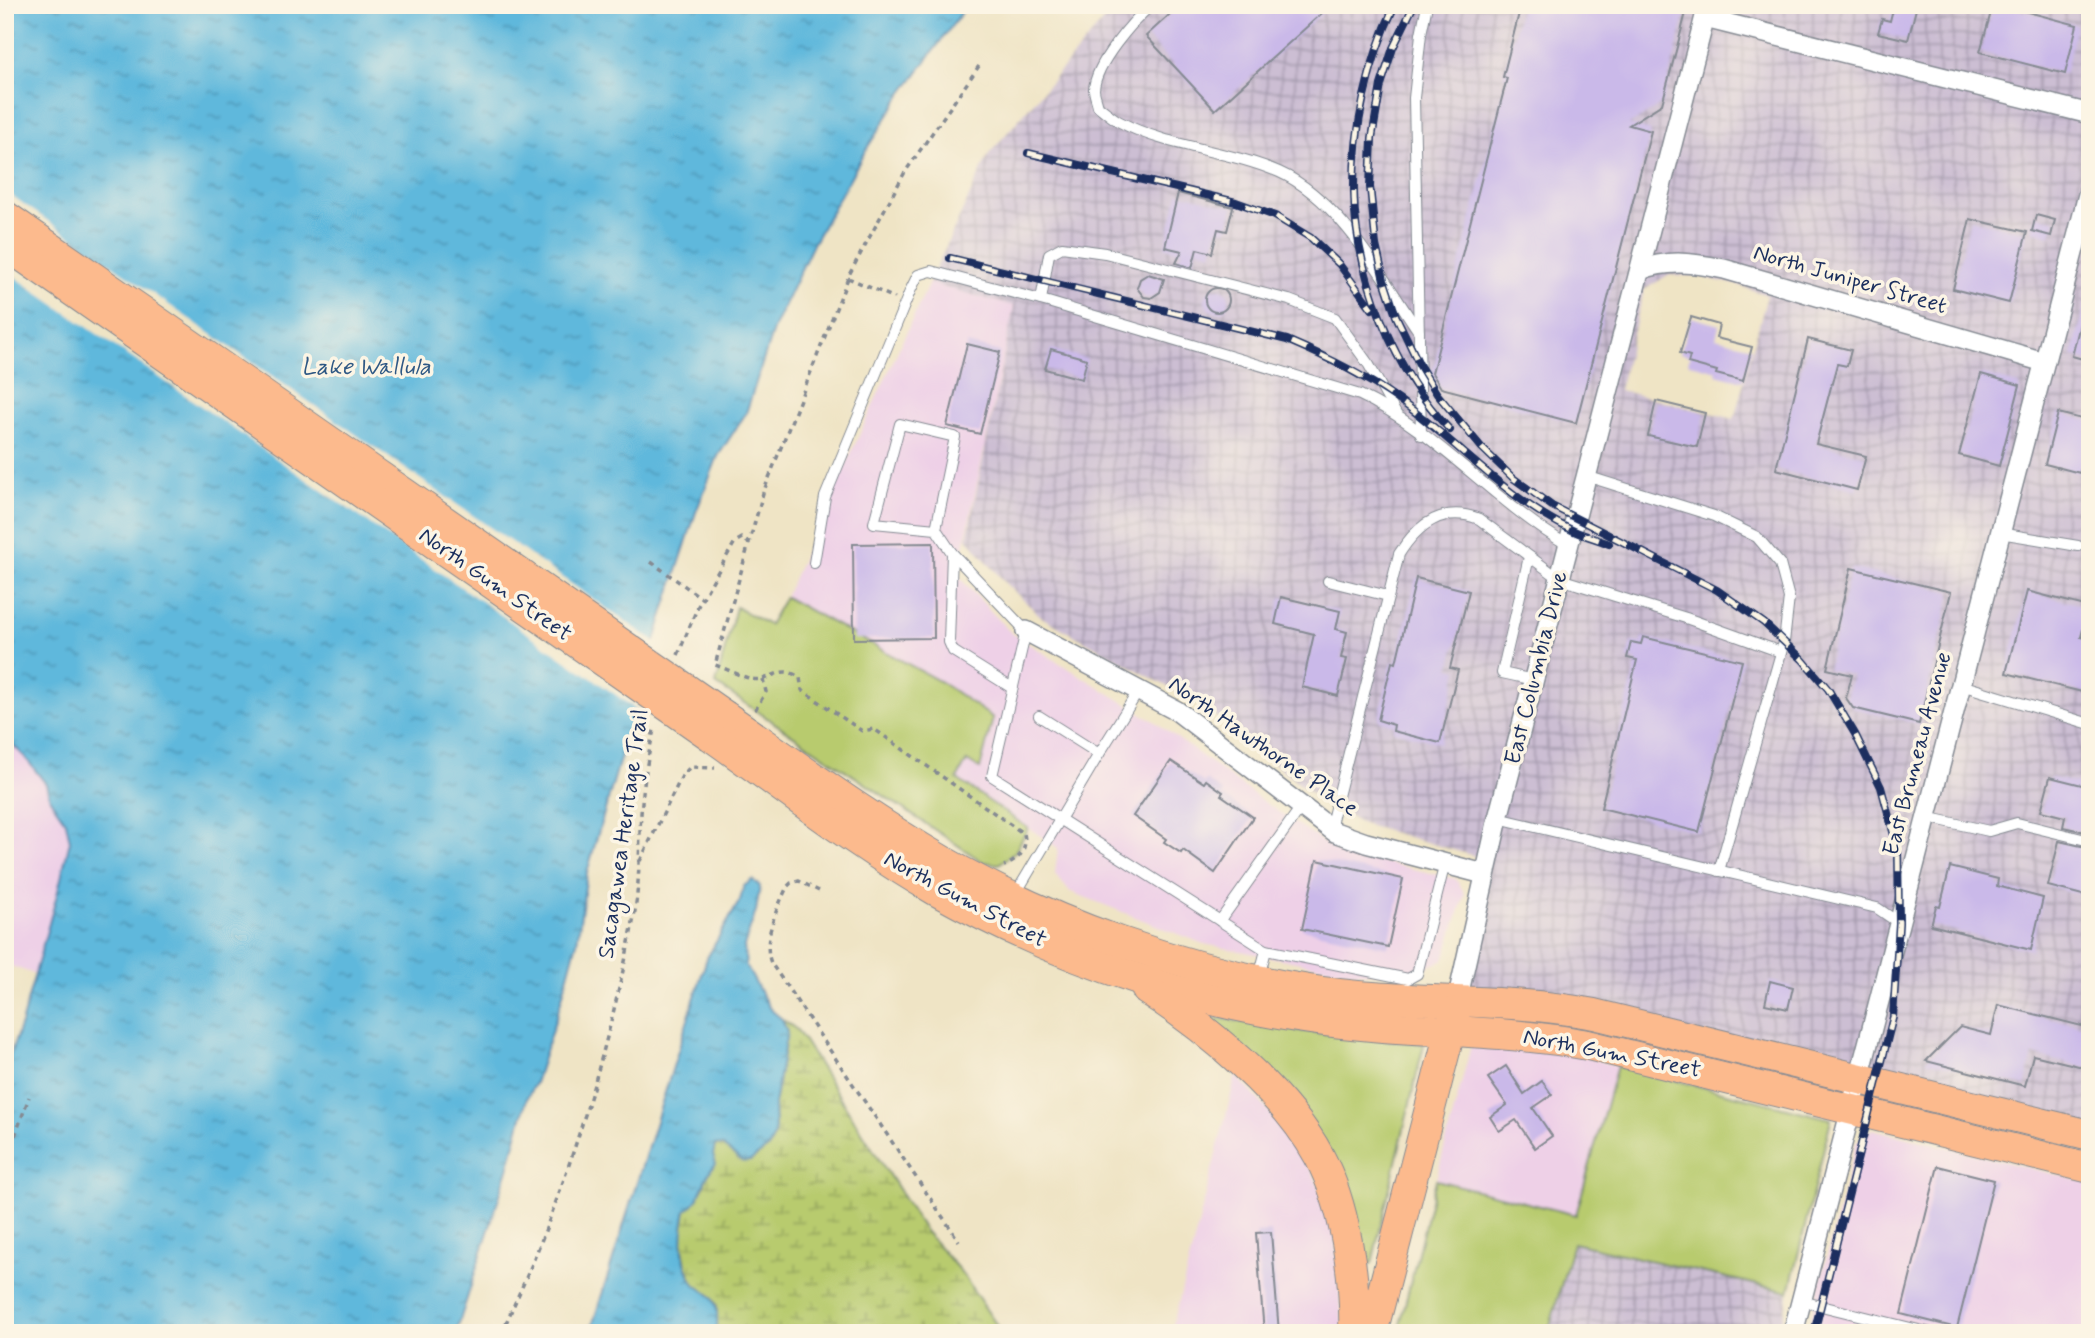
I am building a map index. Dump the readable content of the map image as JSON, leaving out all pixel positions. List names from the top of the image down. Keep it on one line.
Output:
{"streets":{"main road":["North Gum Street","East Columbia Drive"],"street":["North Juniper Street","North Hawthorne Place","East Bruneau Avenue"],"path":["Sacagawea Heritage Trail"]},"crossings":[["North Juniper Street","East Columbia Drive"],["North Juniper Street","East Bruneau Avenue"],["North Gum Street","East Columbia Drive"],["North Gum Street","East Bruneau Avenue"],["East Columbia Drive","North Hawthorne Place"]],"water":["Lake Wallula"]}
